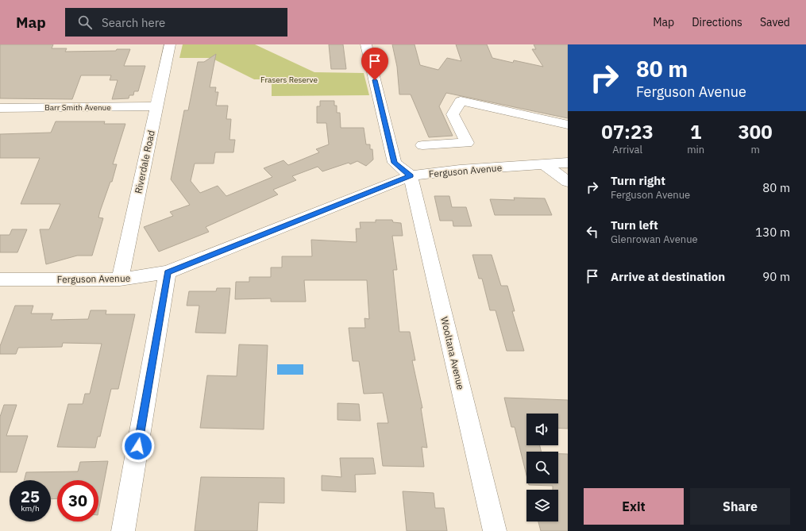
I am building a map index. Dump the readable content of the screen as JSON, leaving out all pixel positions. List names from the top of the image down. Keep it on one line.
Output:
{"streets":{"street":["Barr Smith Avenue","Riverdale Road","Ferguson Avenue","Wooltana Avenue"]},"crossings":[["Barr Smith Avenue","Riverdale Road"],["Riverdale Road","Ferguson Avenue"],["Ferguson Avenue","Wooltana Avenue"]],"parks":["Frasers Reserve"],"page":{"header":"Map","search":"Search here","nav":["Map","Directions","Saved"],"turn":["80 m","Ferguson Avenue"],"eta":["07:23","Arrival","1","min","300","m"],"list":[{"name":"Turn right","note":"Ferguson Avenue","value":"80 m"},{"name":"Turn left","note":"Glenrowan Avenue","value":"130 m"},{"name":"Arrive at destination","value":"90 m"}],"speed":"25 km/h","limit":"30","buttons":["Exit","Share"]}}
